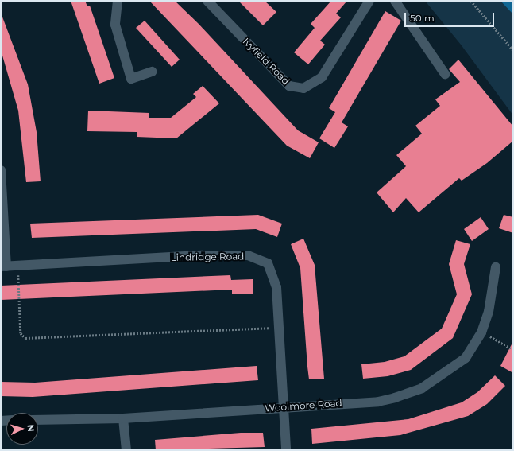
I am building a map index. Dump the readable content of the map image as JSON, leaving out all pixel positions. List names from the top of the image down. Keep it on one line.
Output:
{"streets":{"street":["Ivyfield Road","Lindridge Road","Woolmore Road"]},"crossings":[["Lindridge Road","Woolmore Road"]],"scale_bar":"50 m","north":"right"}
